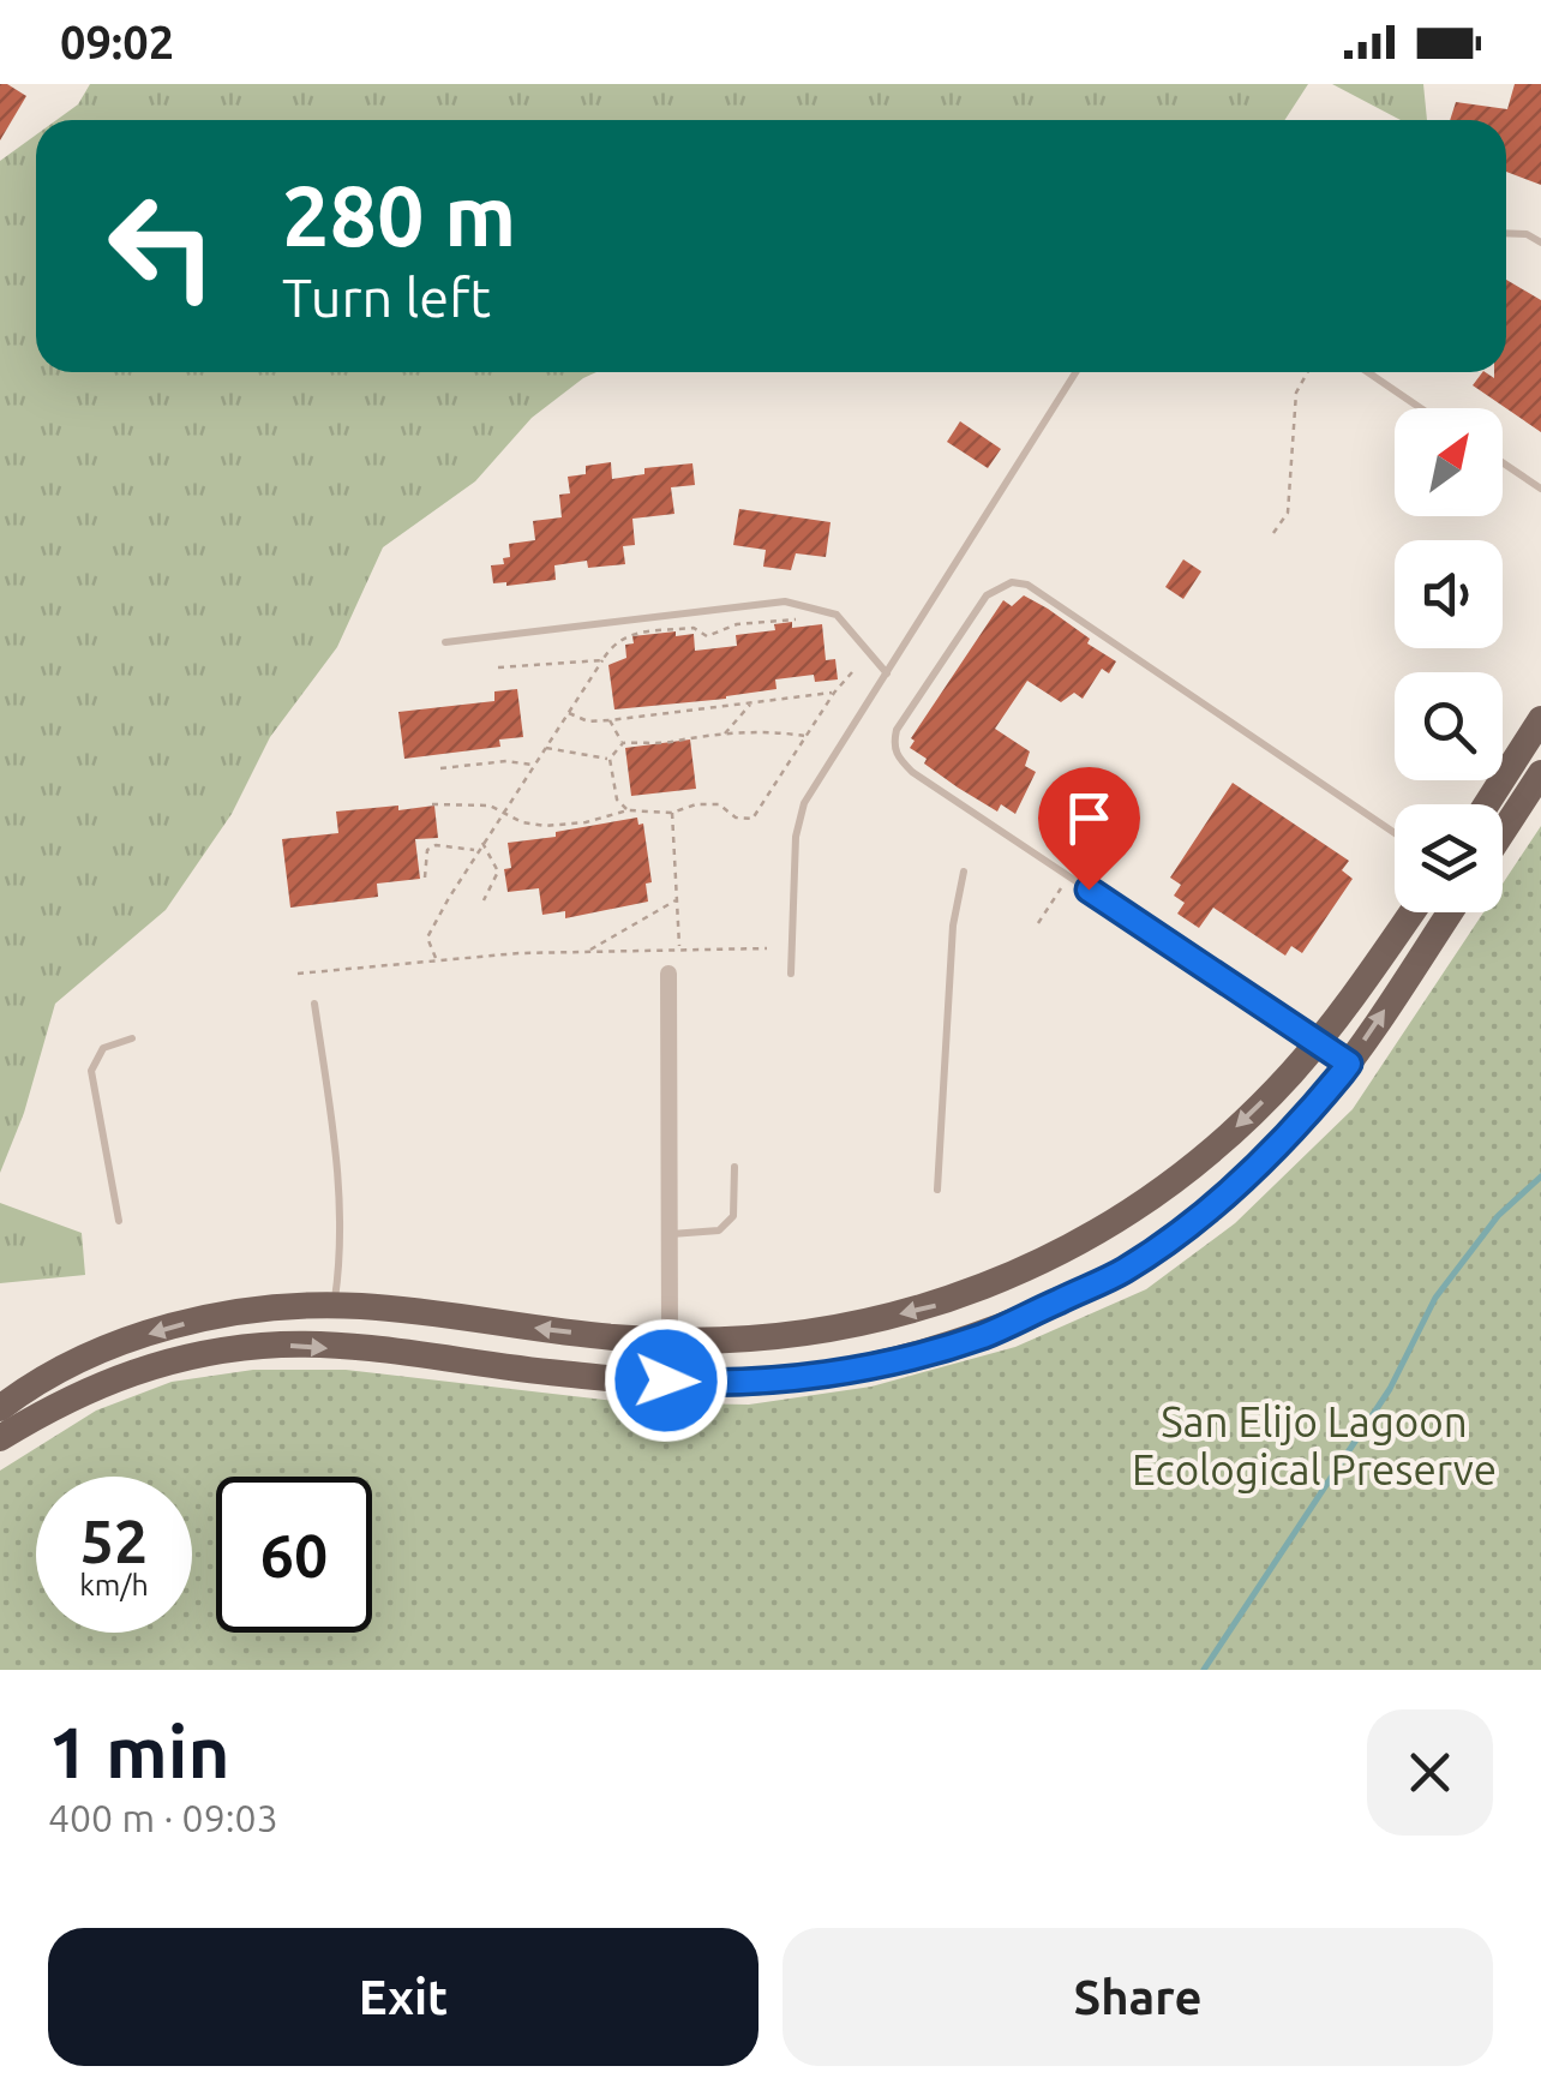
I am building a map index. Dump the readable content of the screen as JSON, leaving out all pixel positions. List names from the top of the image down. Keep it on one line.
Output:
{"parks":["San Elijo Lagoon Ecological Preserve"],"north":"top right","page":{"status":"09:02","turn":["280 m","Turn left"],"speed":"52 km/h","limit":"60","heading":["1 min","400 m · 09:03"],"buttons":["Exit","Share"]}}
